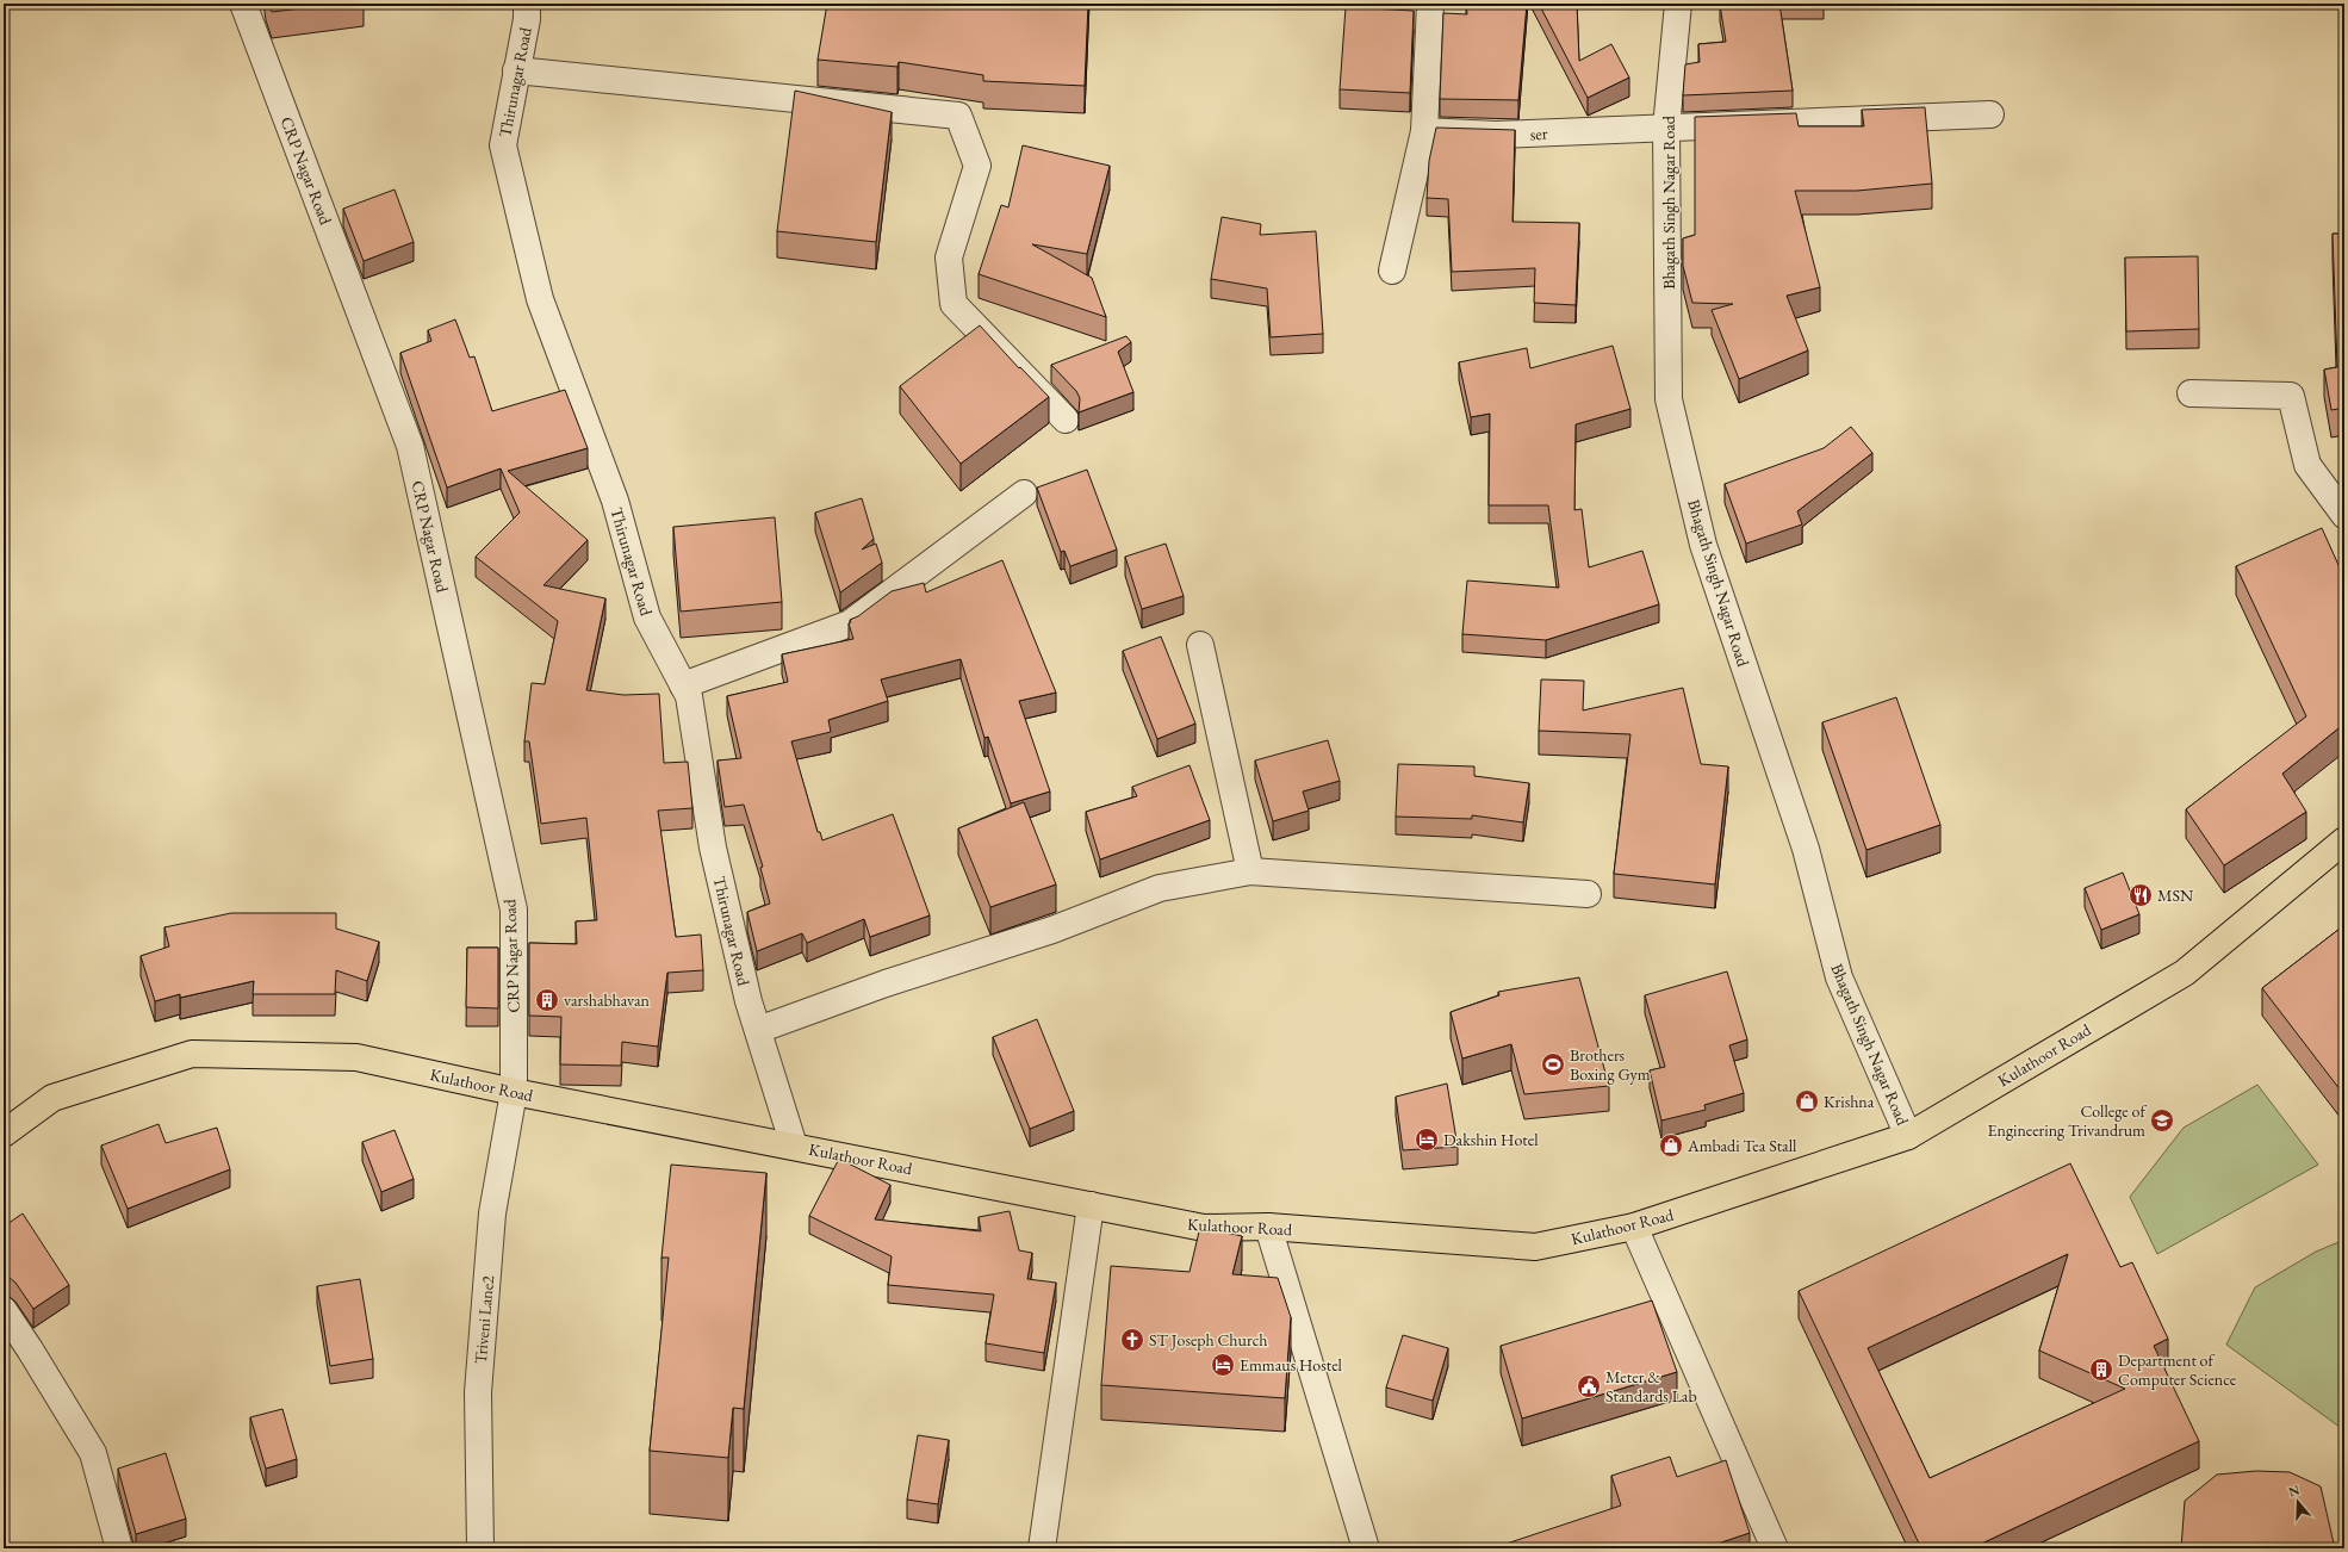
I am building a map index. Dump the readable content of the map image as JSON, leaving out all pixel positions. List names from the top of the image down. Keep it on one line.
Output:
{"streets":{"main road":["Kulathoor Road"],"street":["Thirunagar Road","ser","CRP Nagar Road","Bhagath Singh Nagar Road","Triveni Lane2"]},"crossings":[["Thirunagar Road","Kulathoor Road"],["ser","Bhagath Singh Nagar Road"],["CRP Nagar Road","Kulathoor Road"],["CRP Nagar Road","Triveni Lane2"],["Bhagath Singh Nagar Road","Kulathoor Road"],["Kulathoor Road","Triveni Lane2"]],"places":{"restaurant":["MSN"],"building":["varshabhavan","Department of Computer Science"],"sports":["Brothers Boxing Gym"],"shop":["Krishna","Ambadi Tea Stall"],"school or university":["College of Engineering Trivandrum"],"hotel":["Dakshin Hotel","Emmaus Hostel"],"church":["ST Joseph Church"],"public building":["Meter & Standards Lab"]},"north":"top"}
